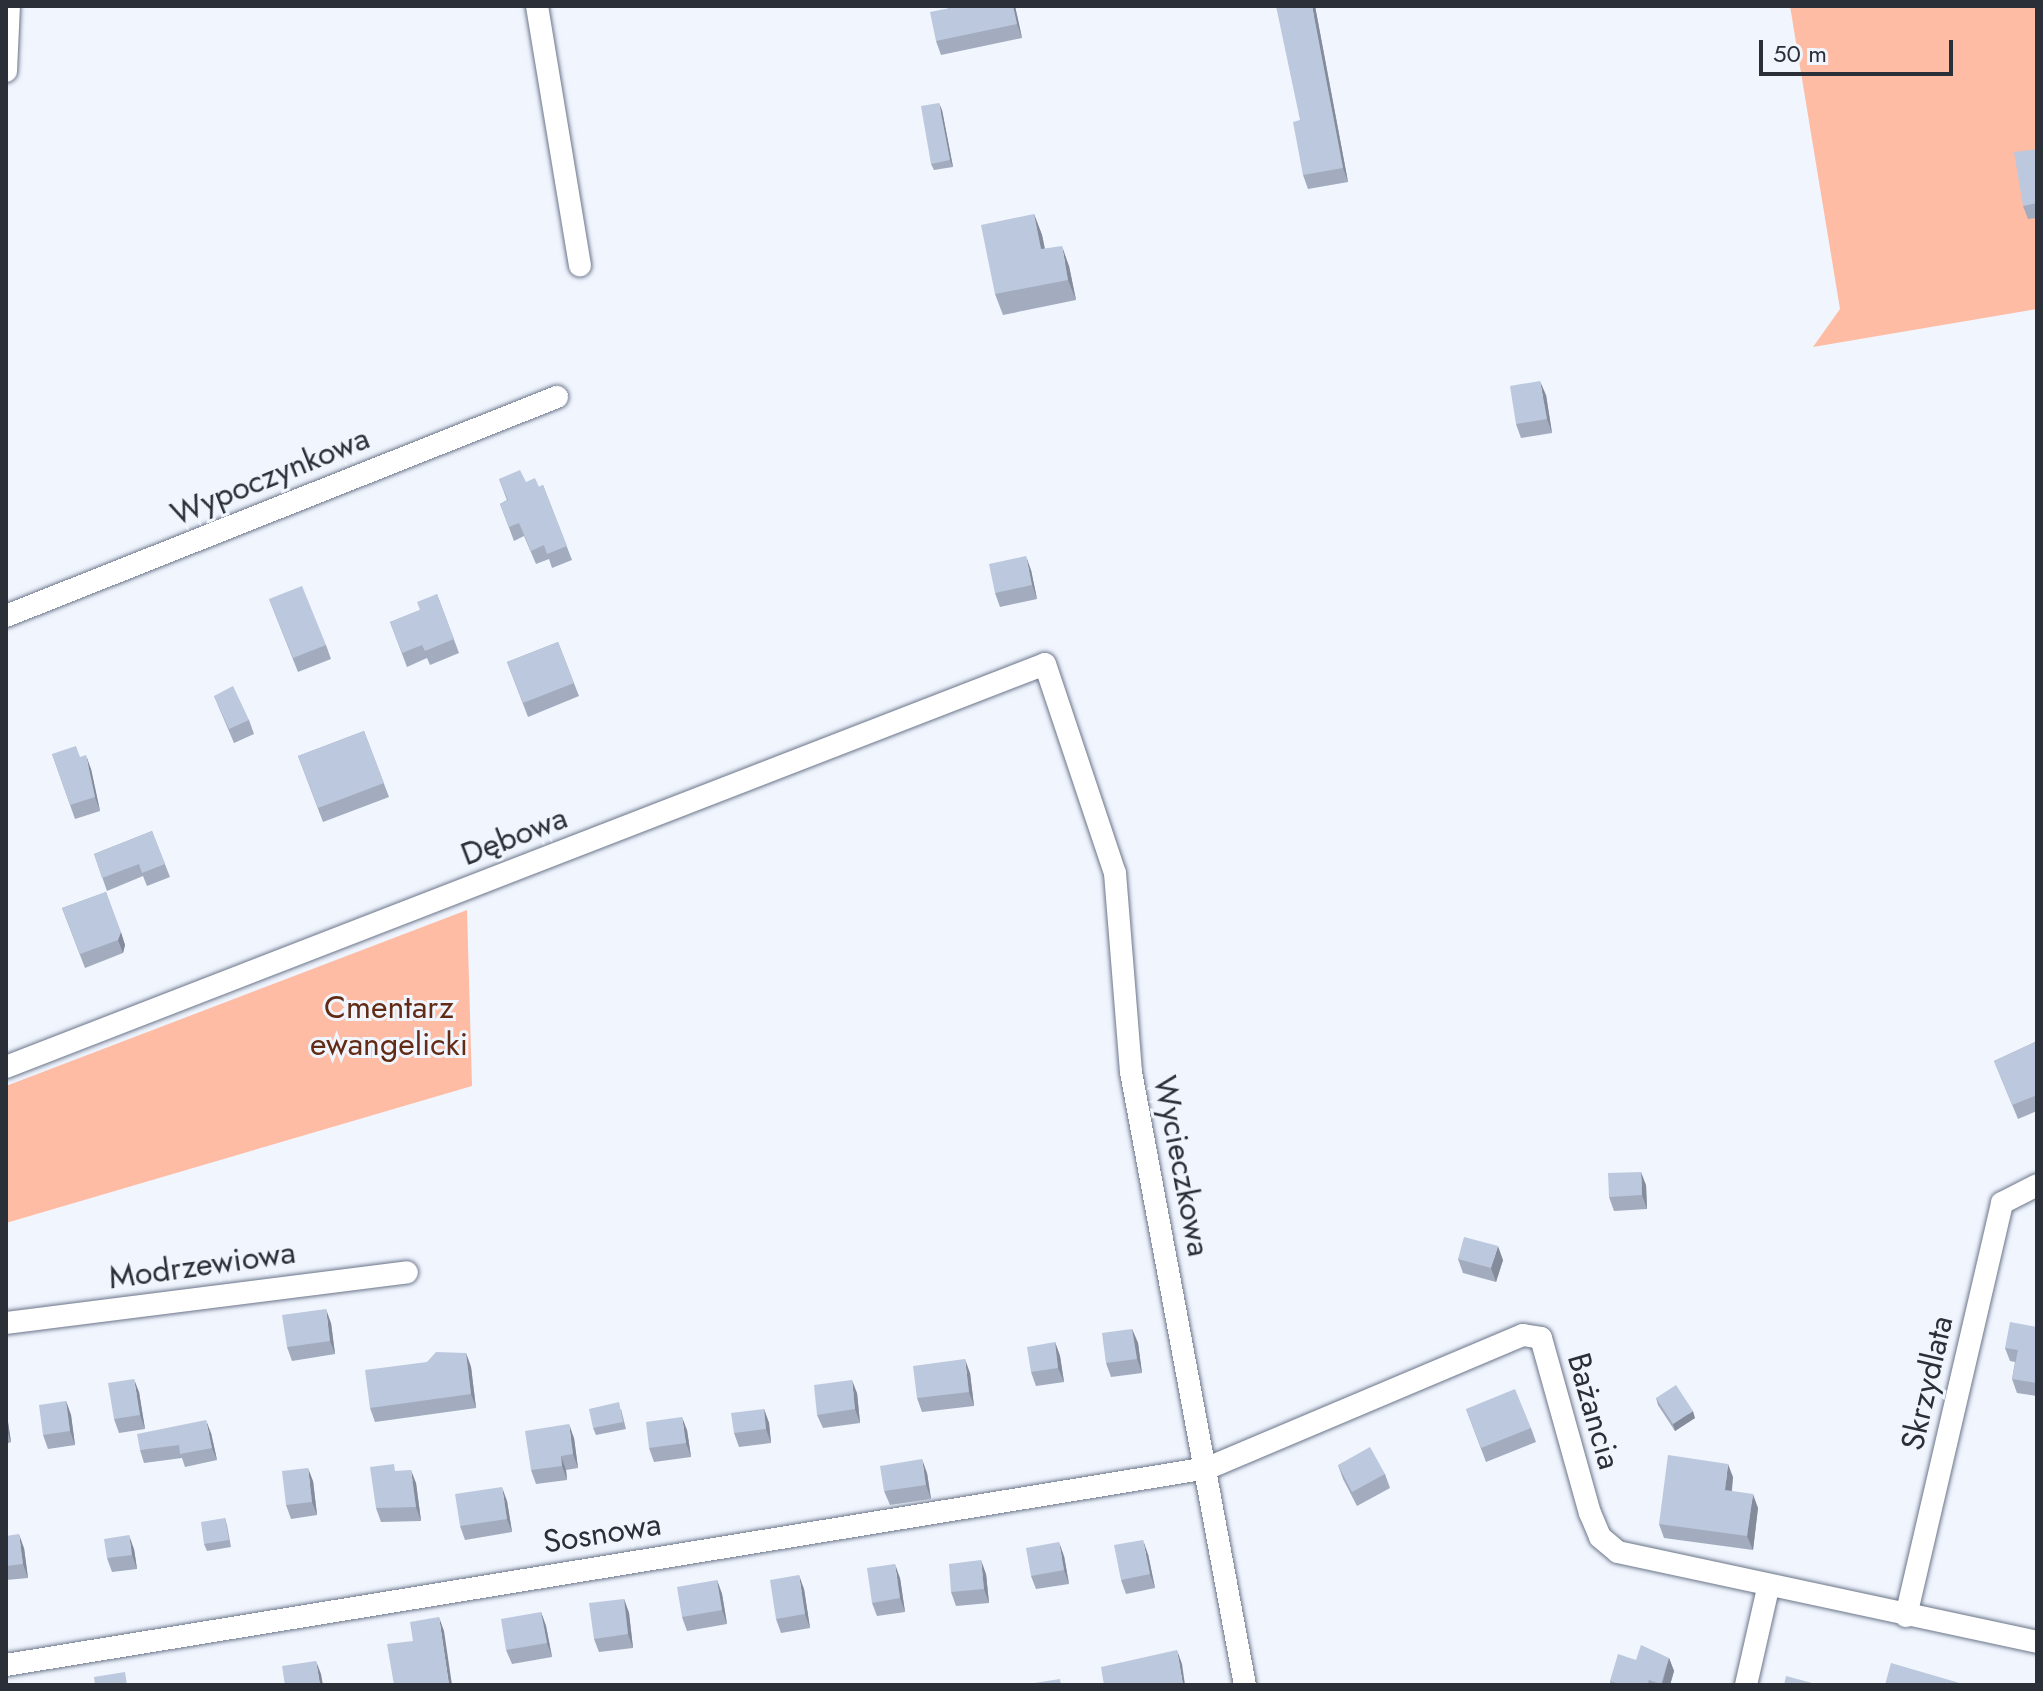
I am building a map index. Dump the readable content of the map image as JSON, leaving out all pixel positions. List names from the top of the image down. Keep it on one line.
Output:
{"streets":{"street":["Wypoczynkowa","Dębowa","Wycieczkowa","Modrzewiowa","Skrzydlata","Bażancia","Sosnowa"]},"crossings":[["Dębowa","Wycieczkowa"],["Wycieczkowa","Bażancia"],["Wycieczkowa","Sosnowa"],["Skrzydlata","Bażancia"],["Bażancia","Sosnowa"]],"parks":["Cmentarz ewangelicki"],"scale_bar":"50 m"}
